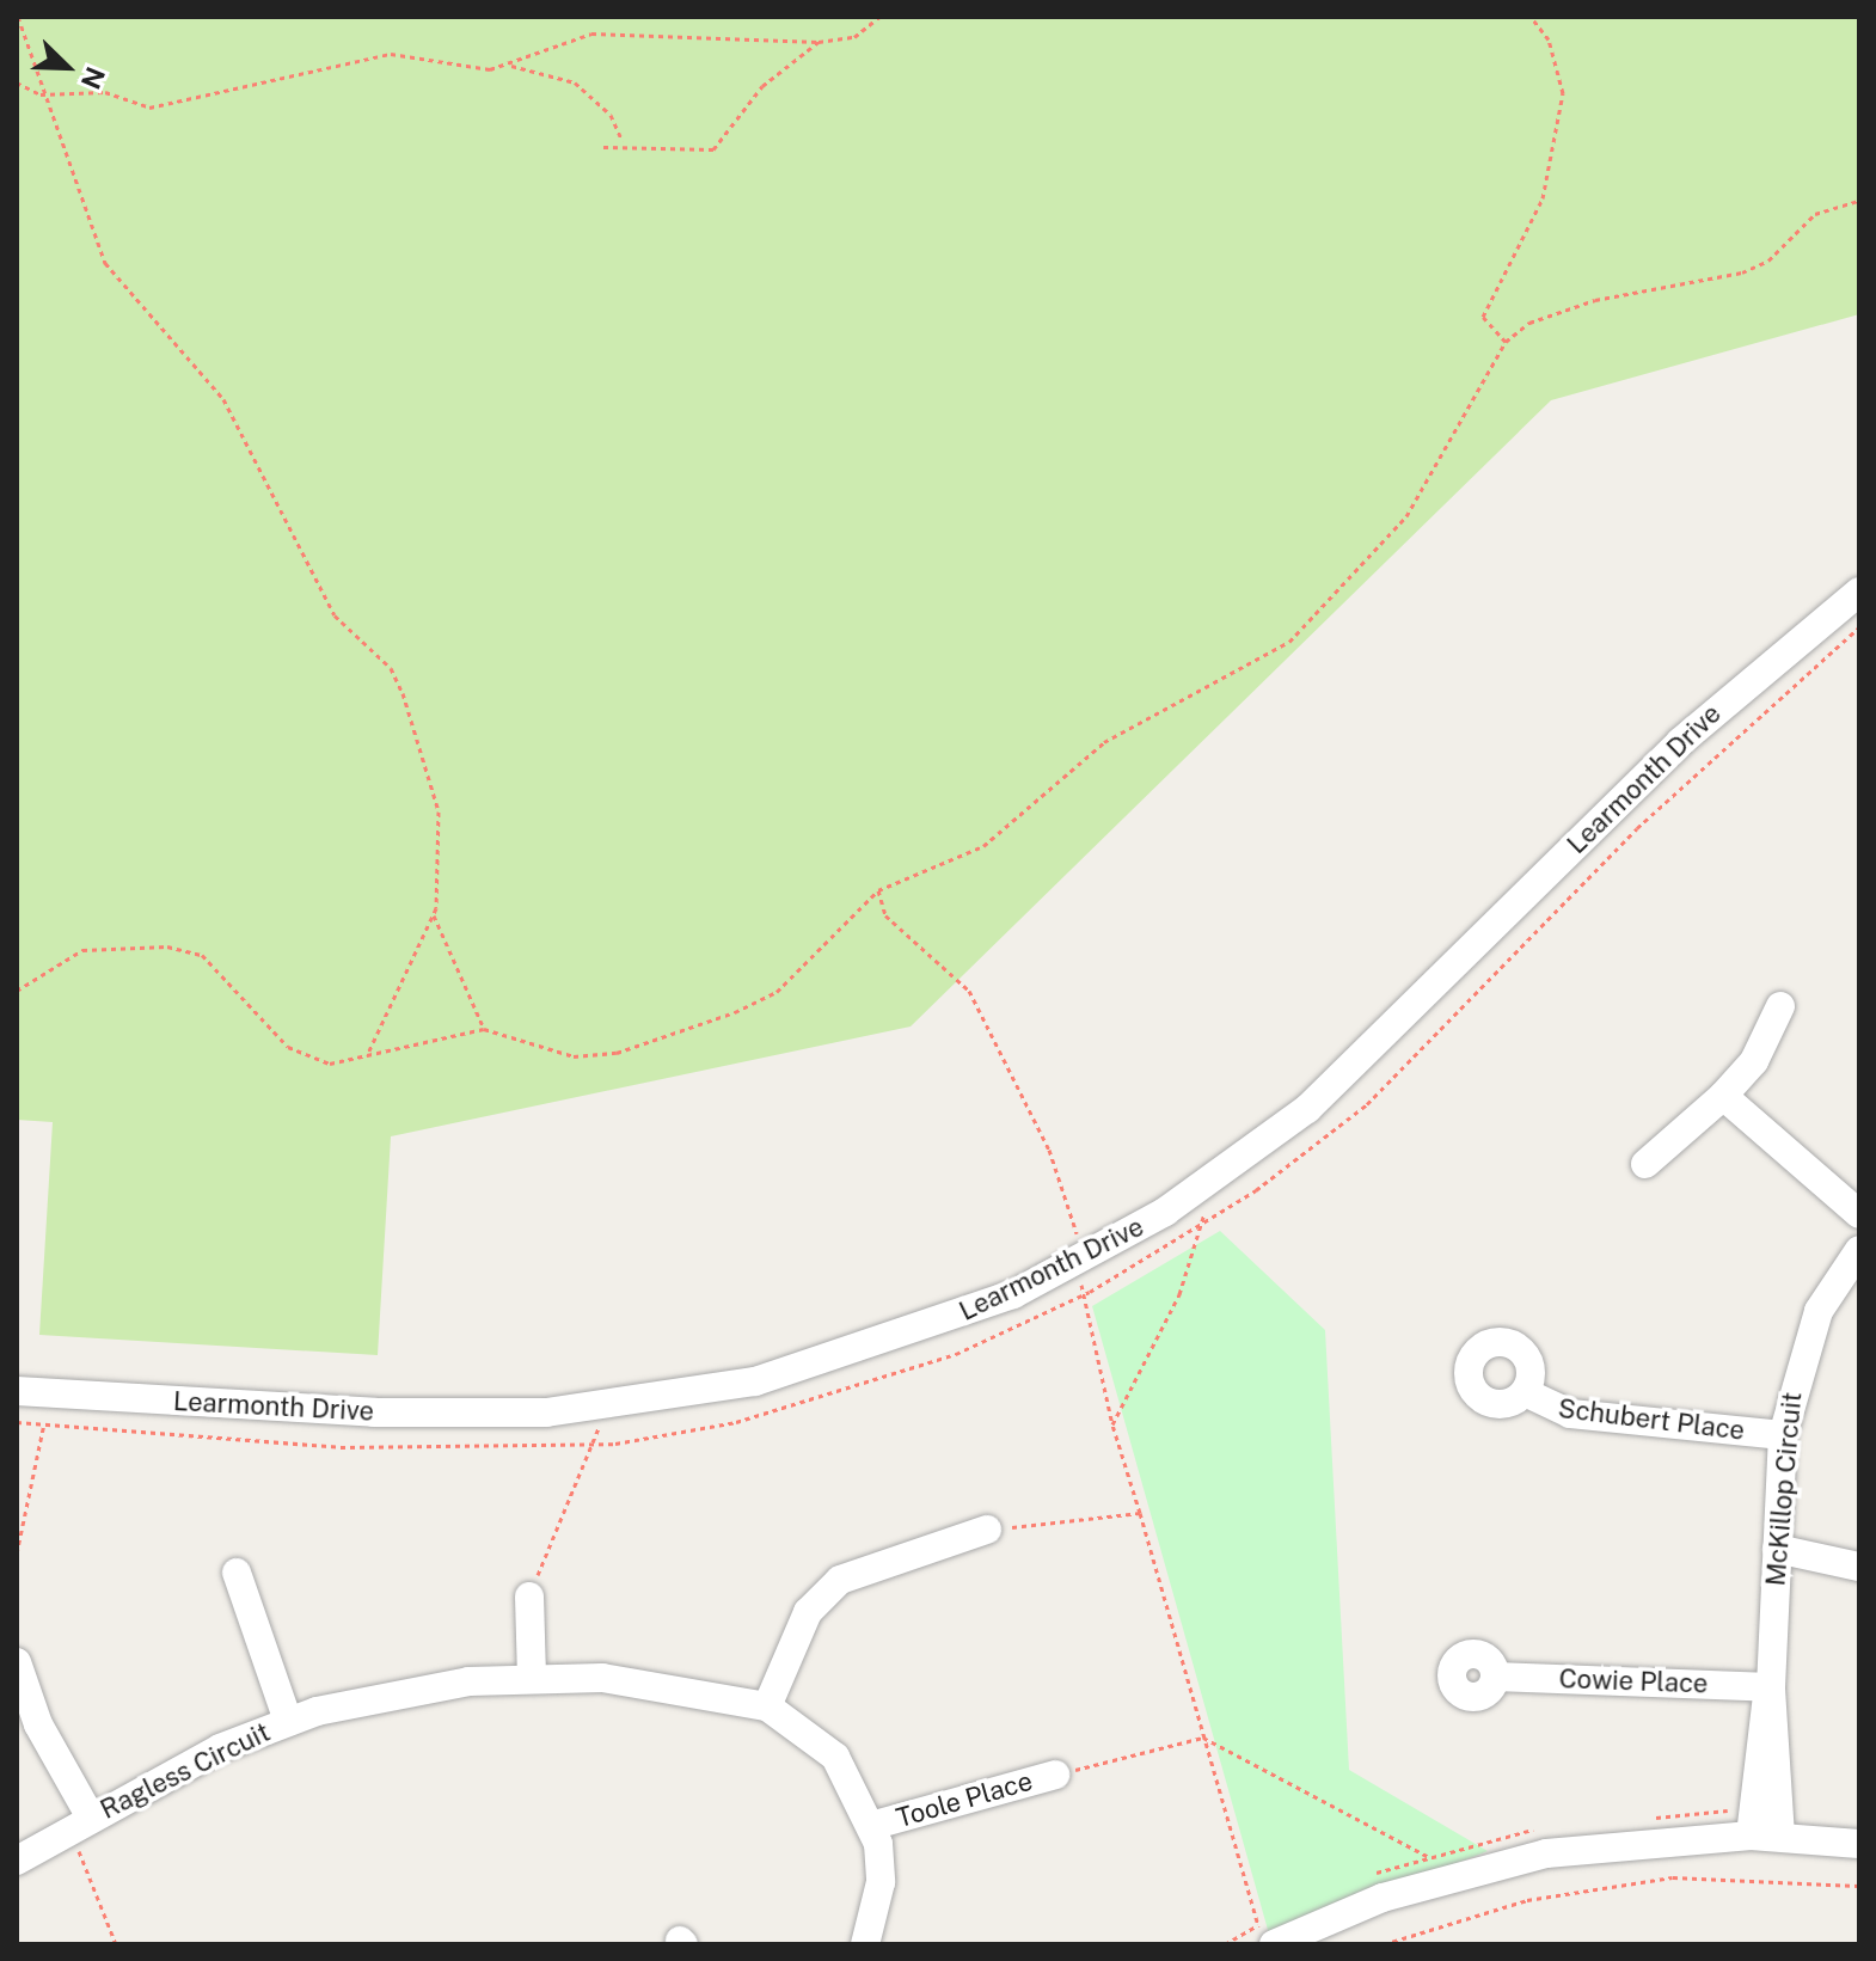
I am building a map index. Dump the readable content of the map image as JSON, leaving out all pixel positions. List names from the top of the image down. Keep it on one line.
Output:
{"streets":{"street":["Learmonth Drive","Schubert Place","McKillop Circuit","Cowie Place","Ragless Circuit","Toole Place"]},"crossings":[["Schubert Place","McKillop Circuit"],["McKillop Circuit","Cowie Place"],["Ragless Circuit","Toole Place"]],"north":"bottom right"}
